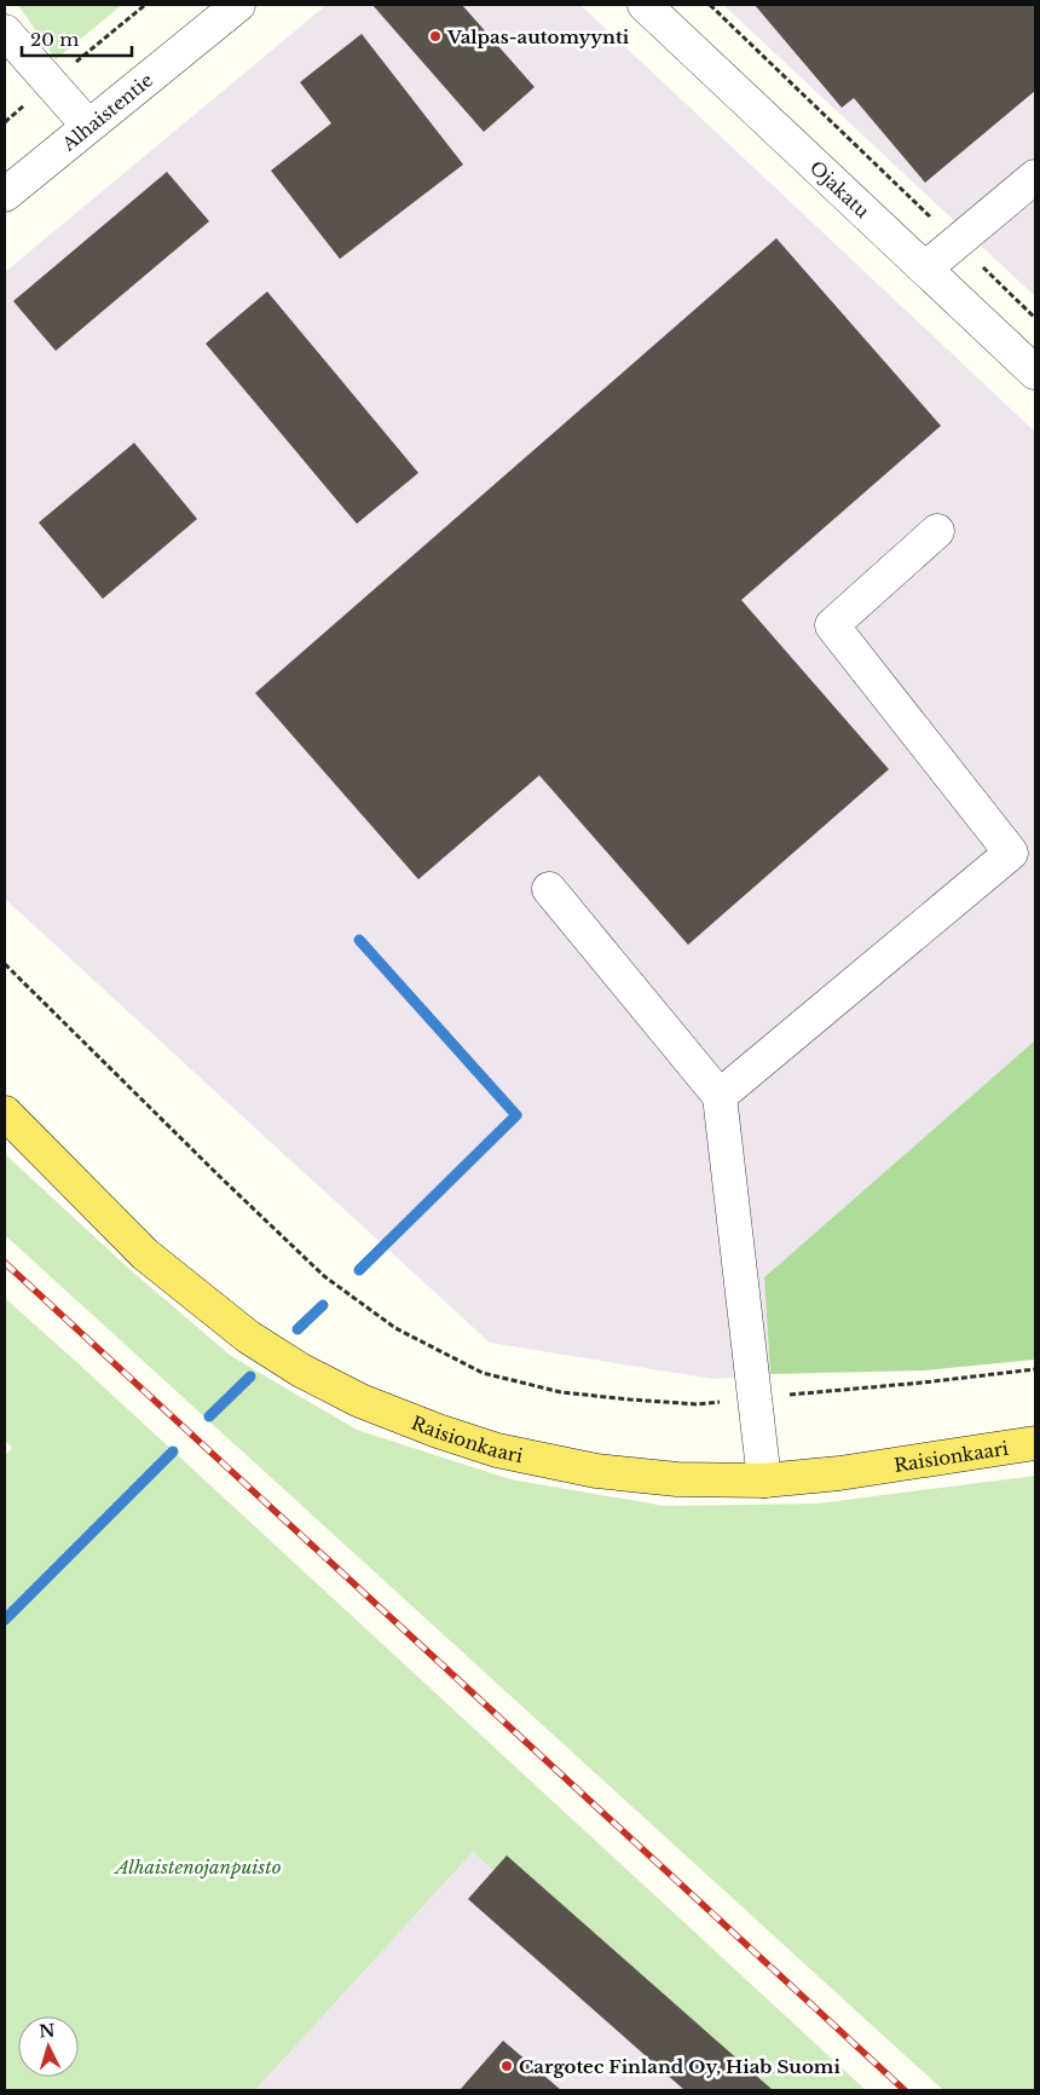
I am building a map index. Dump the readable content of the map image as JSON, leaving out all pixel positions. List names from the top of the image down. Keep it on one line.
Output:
{"streets":{"main road":["Raisionkaari"],"street":["Alhaistentie","Ojakatu"]},"parks":["Alhaistenojanpuisto"],"places":["Valpas-automyynti","Cargotec Finland Oy, Hiab Suomi"],"scale_bar":"20 m","north":"top"}
